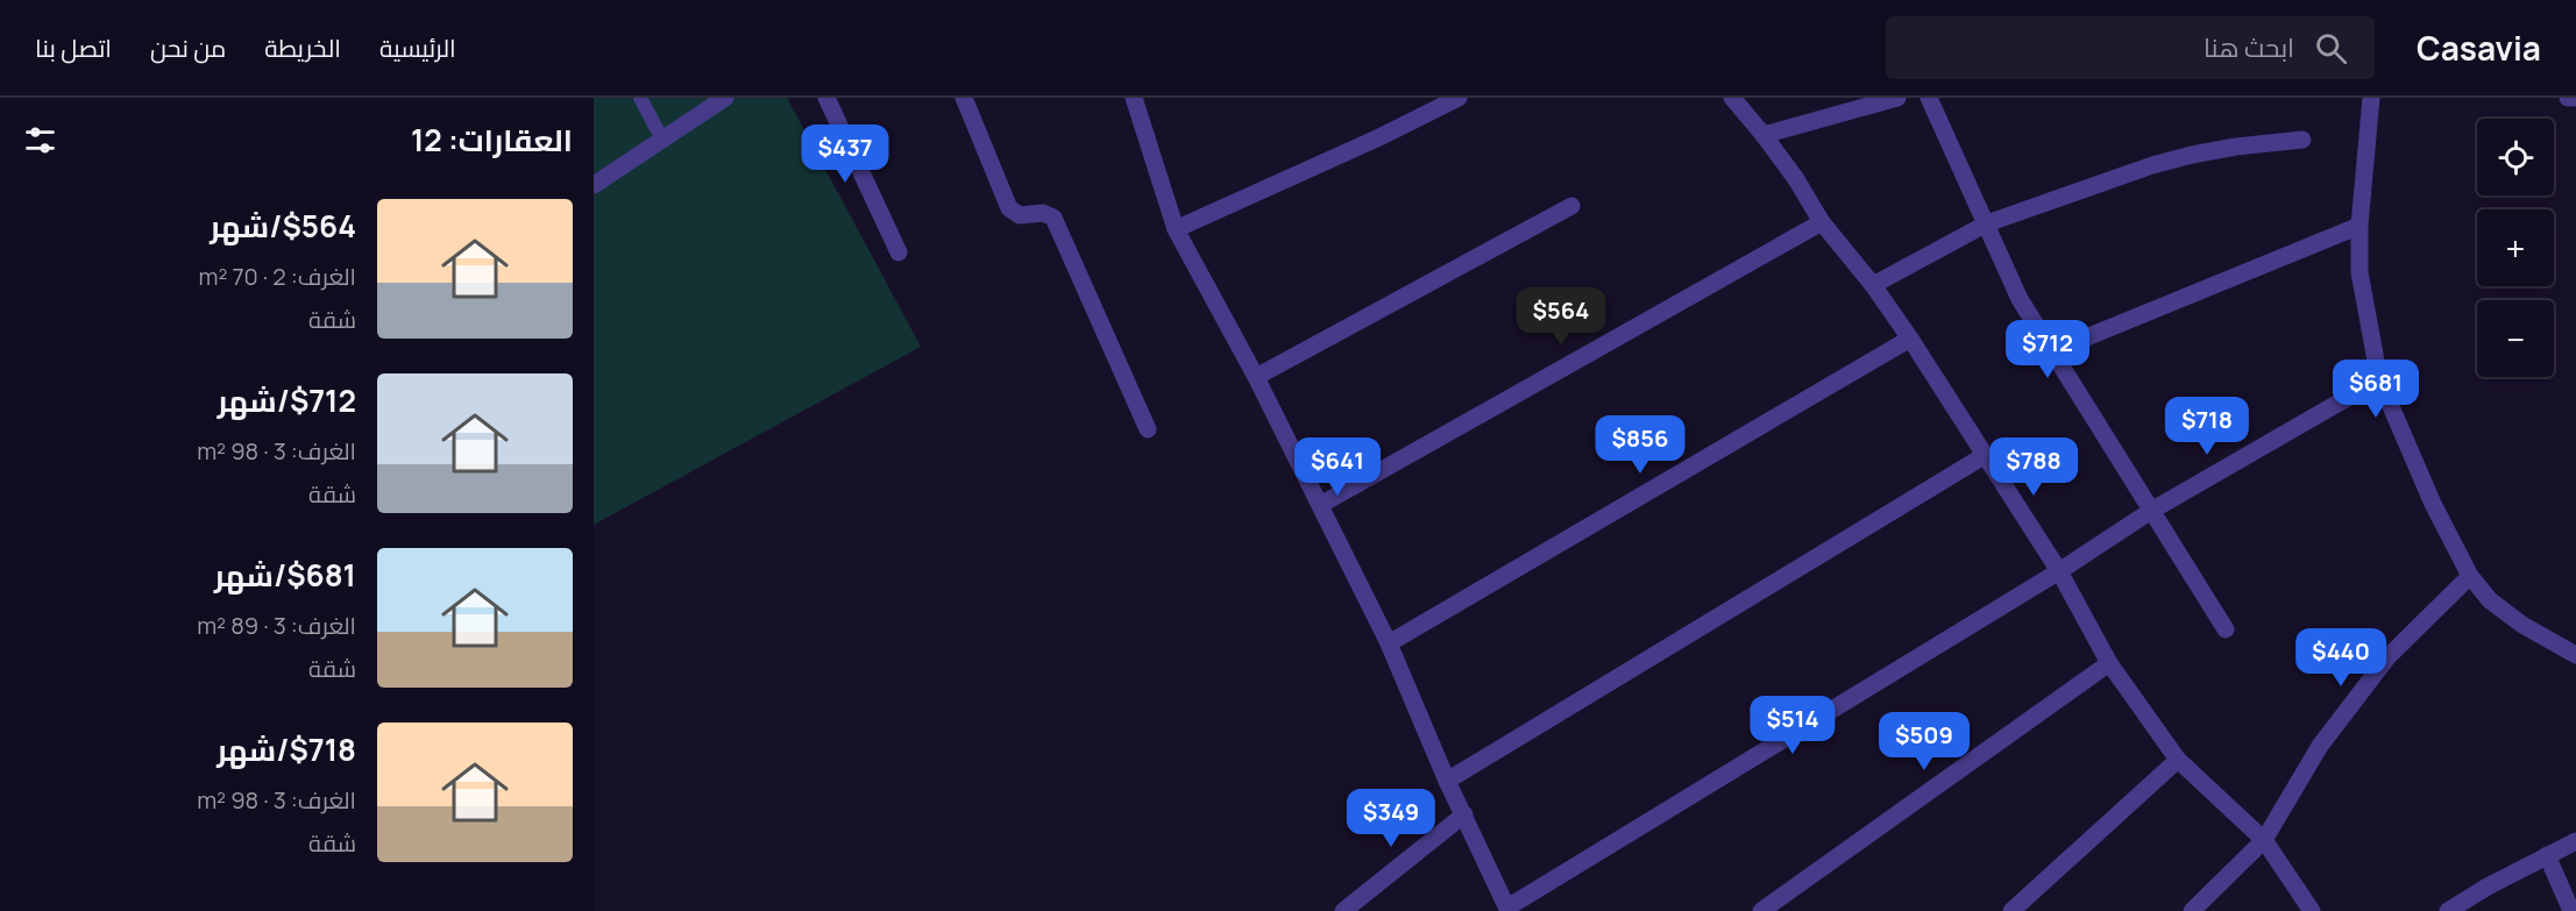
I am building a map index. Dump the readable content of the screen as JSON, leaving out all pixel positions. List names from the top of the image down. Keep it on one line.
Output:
{"page":{"header":"Casavia","search":"ابحث هنا","nav":["الرئيسية","الخريطة","من نحن","اتصل بنا"],"heading":"العقارات: 12","map_buttons":["+","−"],"price":["$437","$564","$712","$681","$718","$856","$641","$788","$440","$514","$509","$349"],"list":[{"name":"$564/شهر","note":"الغرف: 2 · 70 m² · شقة"},{"name":"$712/شهر","note":"الغرف: 3 · 98 m² · شقة"},{"name":"$681/شهر","note":"الغرف: 3 · 89 m² · شقة"},{"name":"$718/شهر","note":"الغرف: 3 · 98 m² · شقة"}]}}
